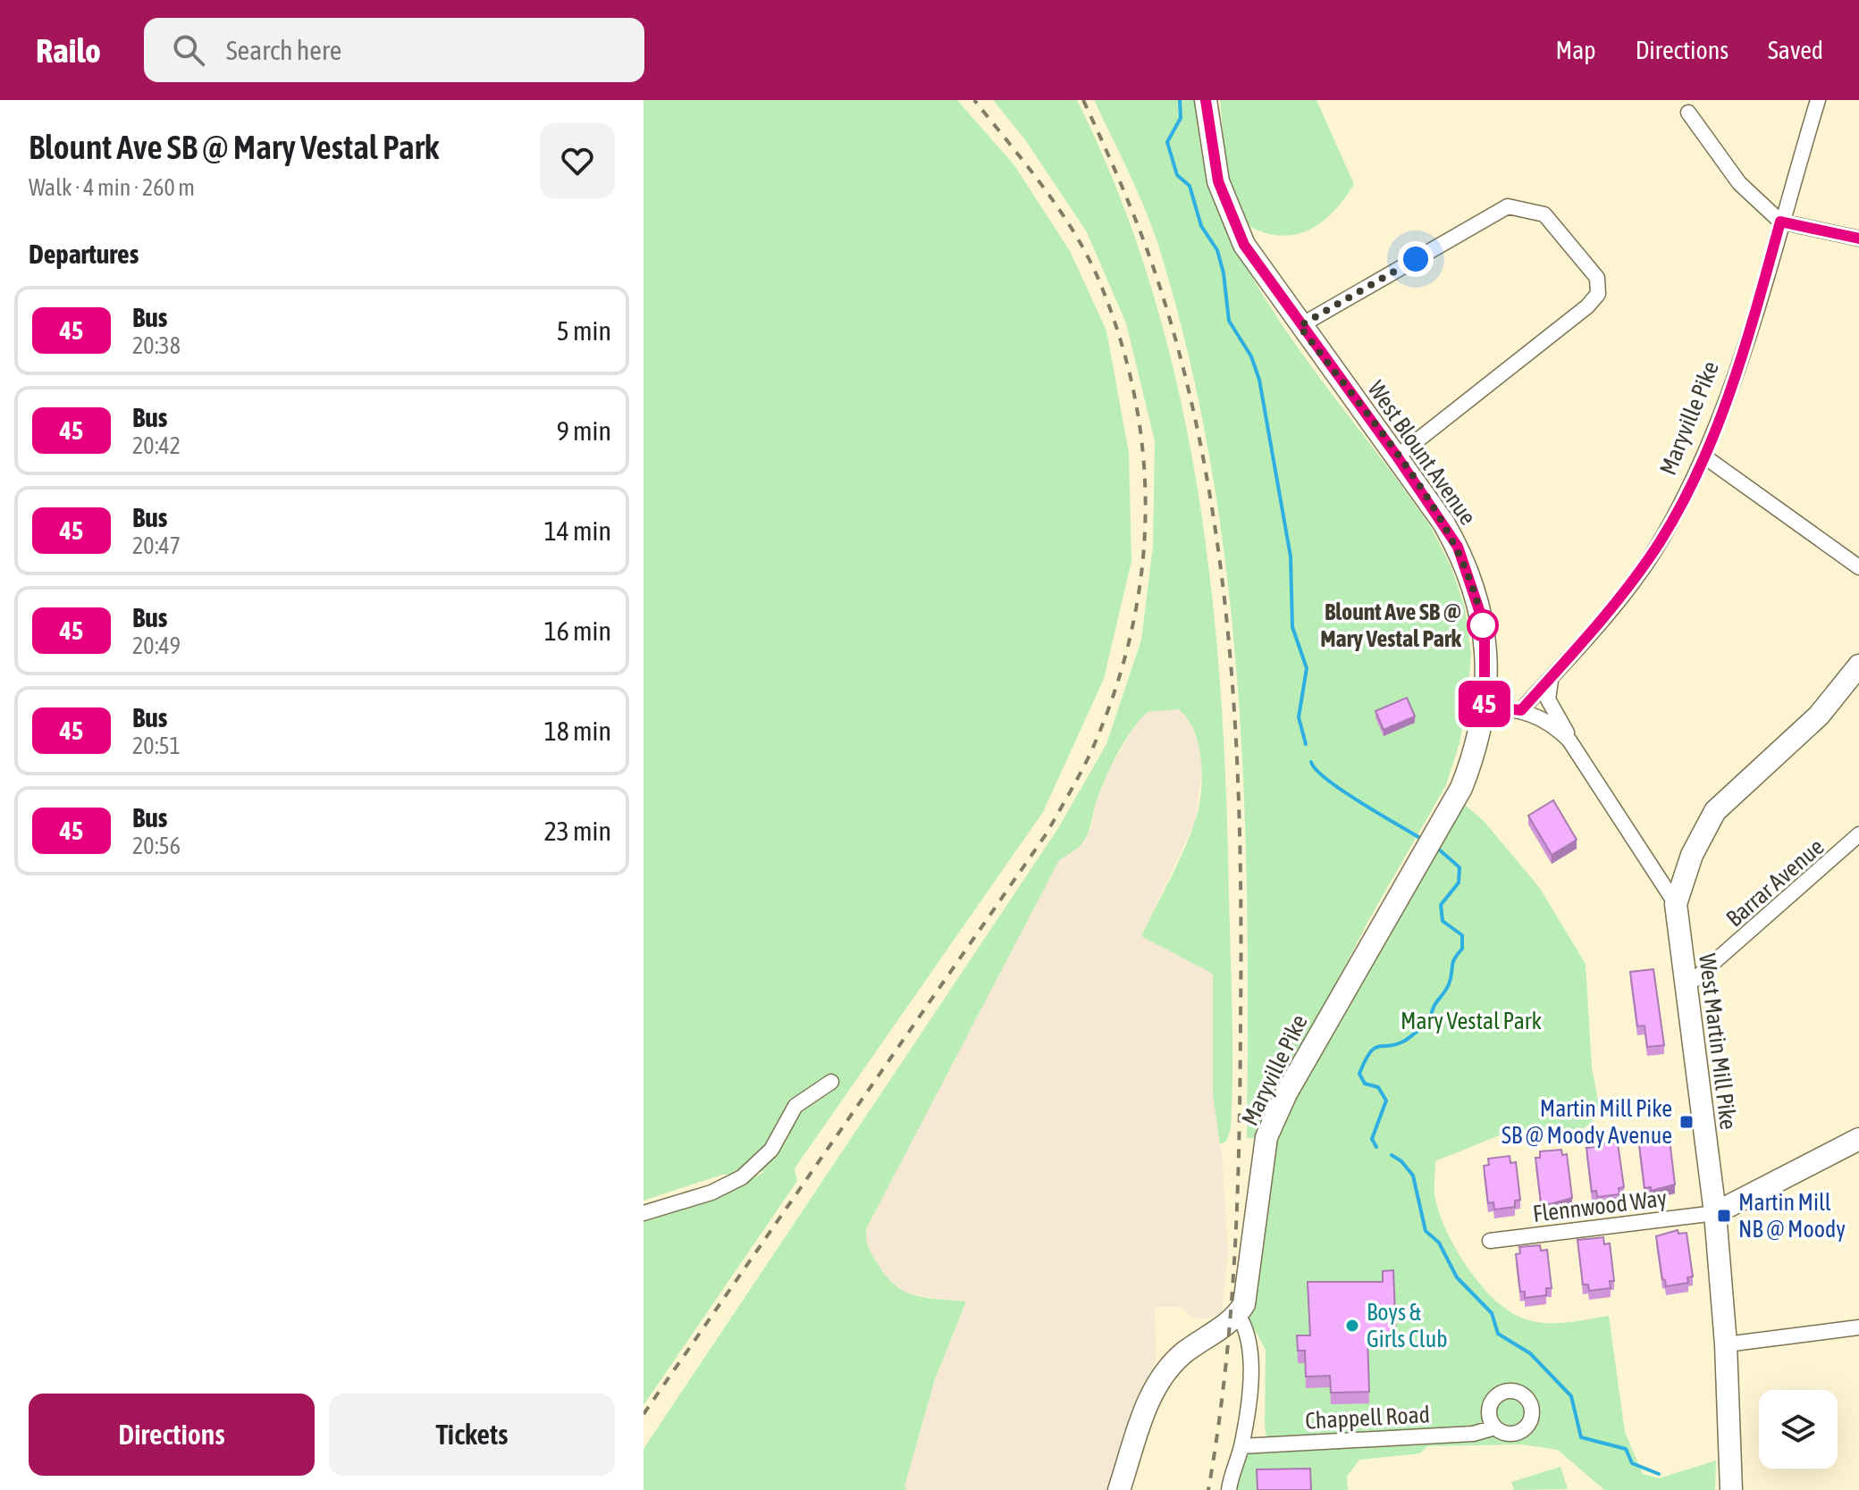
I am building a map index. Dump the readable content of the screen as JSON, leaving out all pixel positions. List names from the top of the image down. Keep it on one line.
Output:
{"streets":{"street":["Maryville Pike","West Blount Avenue","Barrar Avenue","West Martin Mill Pike","Flennwood Way","Chappell Road"]},"crossings":[["Maryville Pike","West Blount Avenue"],["Barrar Avenue","West Martin Mill Pike"],["West Martin Mill Pike","Flennwood Way"]],"parks":["Mary Vestal Park"],"places":{"other":["Blount Ave SB @ Mary Vestal Park","Boys & Girls Club"],"transit":["Martin Mill Pike SB @ Moody Avenue","Martin Mill NB @ Moody"]},"lines":["bus line 45"],"page":{"header":"Railo","search":"Search here","nav":["Map","Directions","Saved"],"heading":[["Blount Ave SB @ Mary Vestal Park","Walk · 4 min · 260 m"],"Departures"],"on_map":"45","list":[{"mark":"45","name":"Bus","note":"20:38","value":"5 min"},{"mark":"45","name":"Bus","note":"20:42","value":"9 min"},{"mark":"45","name":"Bus","note":"20:47","value":"14 min"},{"mark":"45","name":"Bus","note":"20:49","value":"16 min"},{"mark":"45","name":"Bus","note":"20:51","value":"18 min"},{"mark":"45","name":"Bus","note":"20:56","value":"23 min"}],"buttons":["Directions","Tickets"]}}
